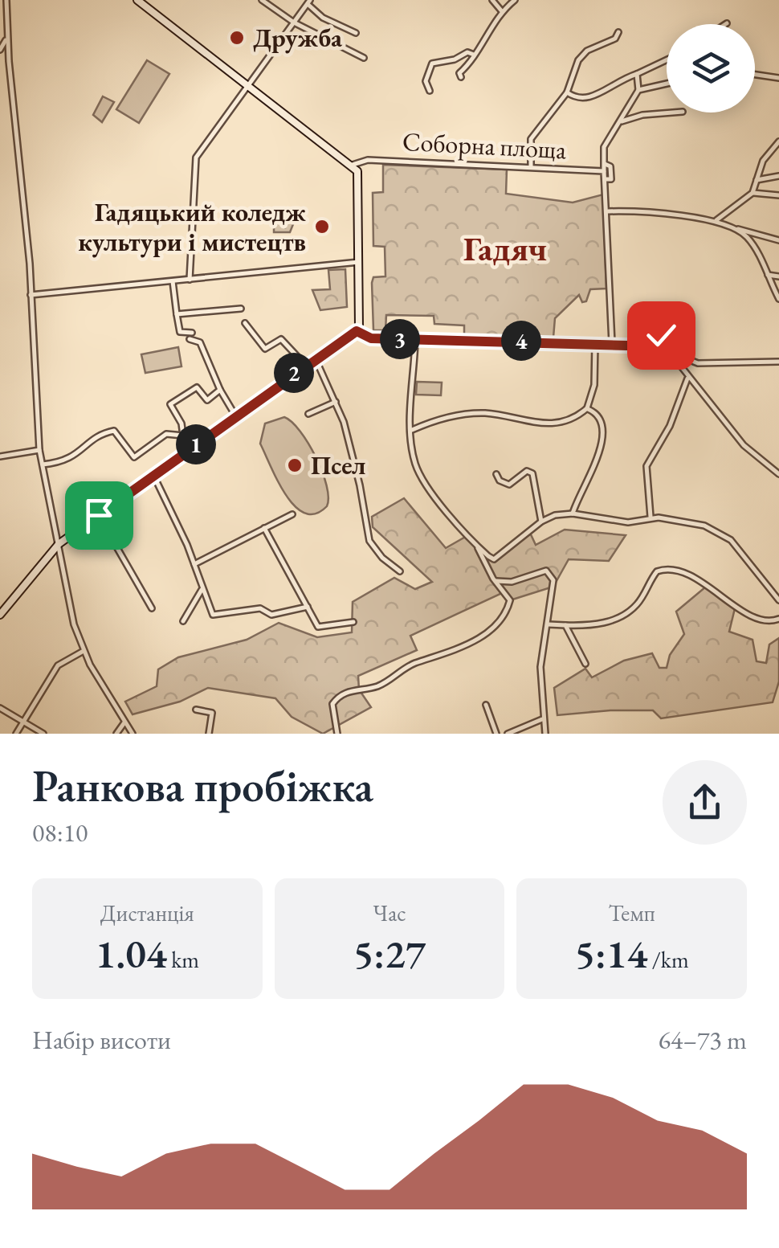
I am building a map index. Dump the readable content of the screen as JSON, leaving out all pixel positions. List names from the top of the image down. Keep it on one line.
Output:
{"streets":{"street":["Соборна площа"]},"districts":["Гадяч"],"places":["Дружба","Гадяцький коледж культури і мистецтв","Псел"],"page":{"pins":["3","4","2","1"],"heading":["Ранкова пробіжка","08:10"],"stats":[["Дистанція","1.04 km"],["Час","5:27"],["Темп","5:14 /km"]],"chart":["Набір висоти","64–73 m"]}}
